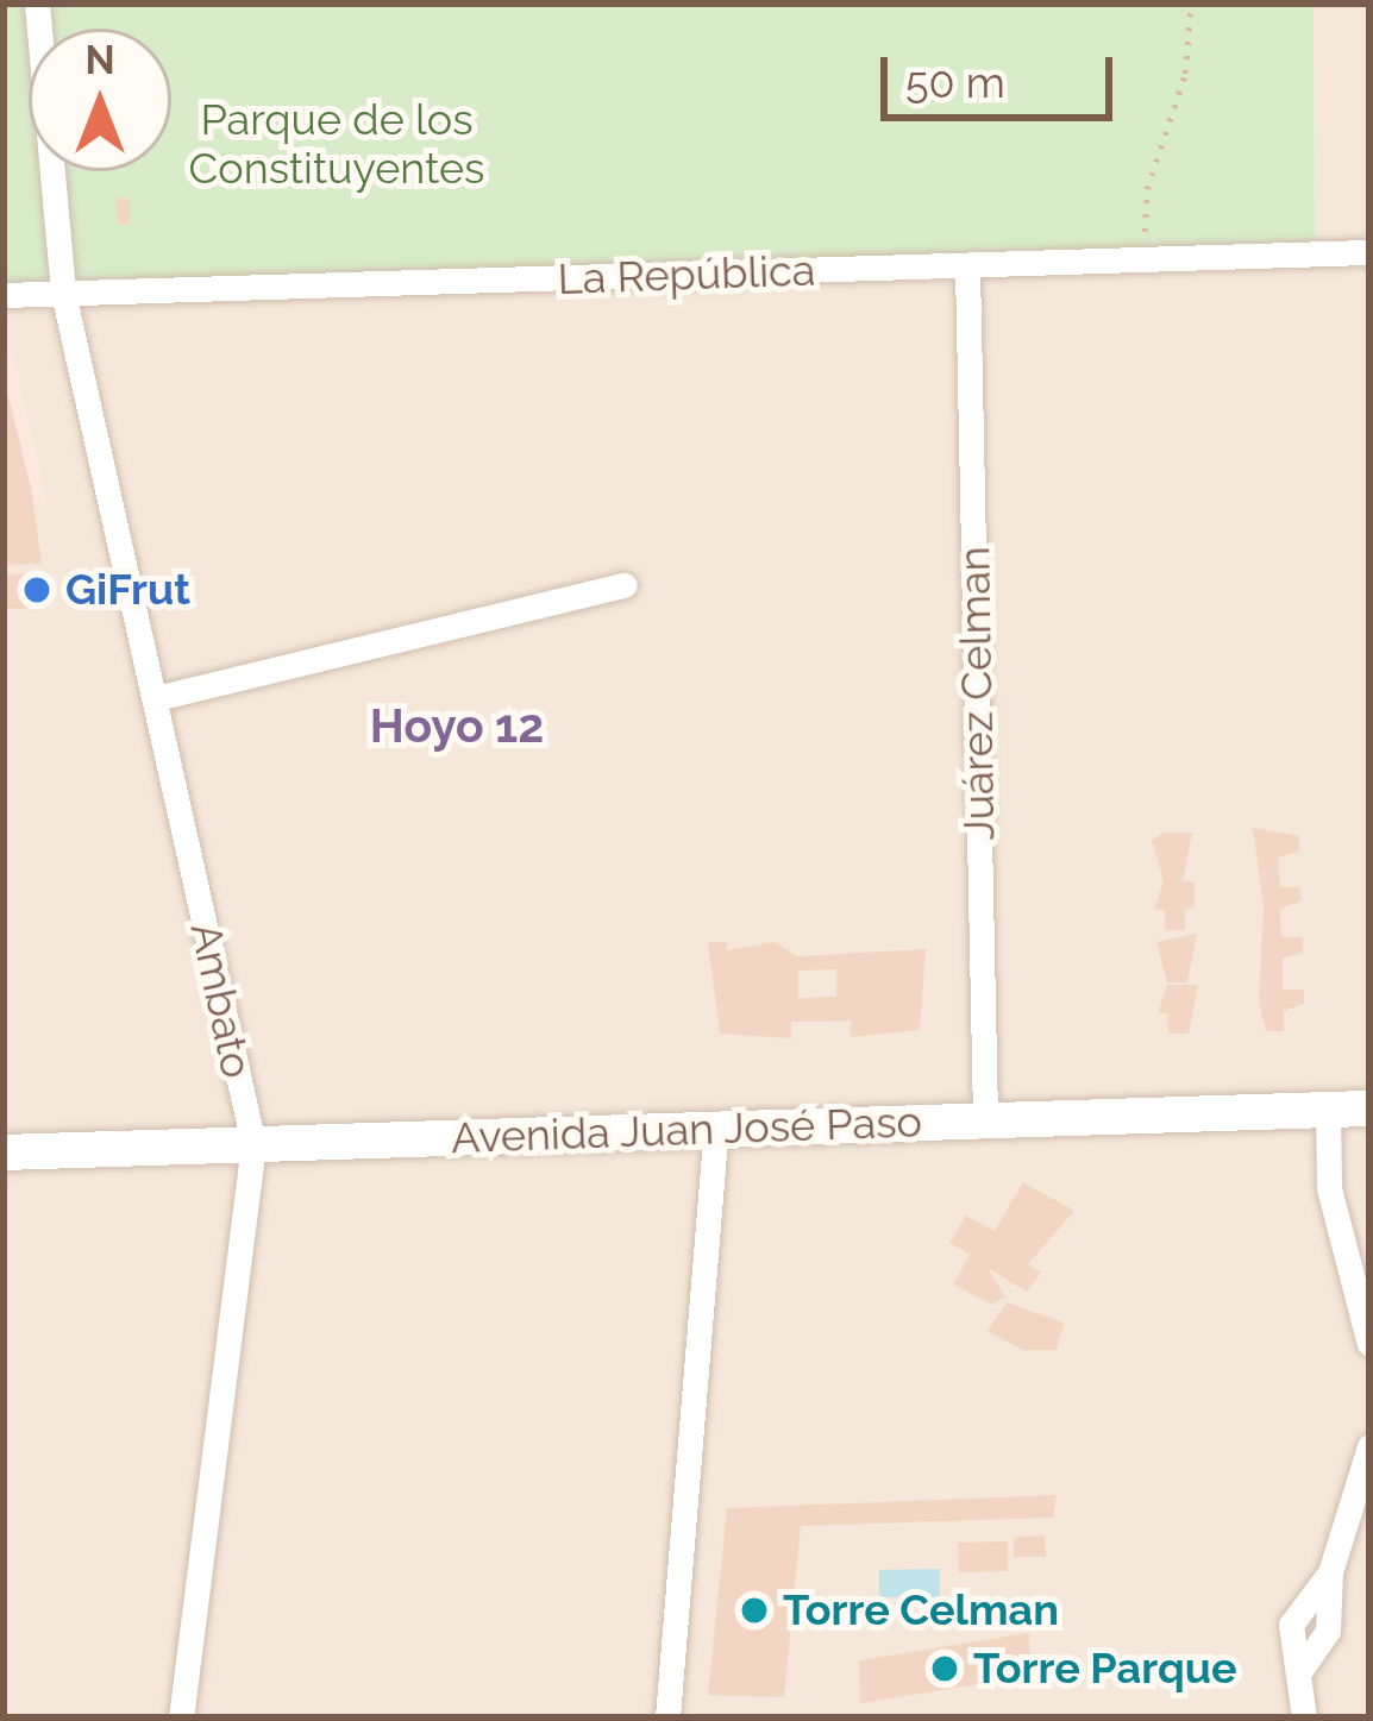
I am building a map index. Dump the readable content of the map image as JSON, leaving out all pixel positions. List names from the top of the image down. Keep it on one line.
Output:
{"streets":{"main road":["Avenida Juan José Paso"],"street":["La República","Juárez Celman","Ambato"]},"crossings":[["La República","Juárez Celman"],["La República","Ambato"],["Juárez Celman","Avenida Juan José Paso"],["Ambato","Avenida Juan José Paso"]],"districts":["Hoyo 12"],"parks":["Parque de los Constituyentes"],"places":["GiFrut","Torre Celman","Torre Parque"],"scale_bar":"50 m","north":"top"}
